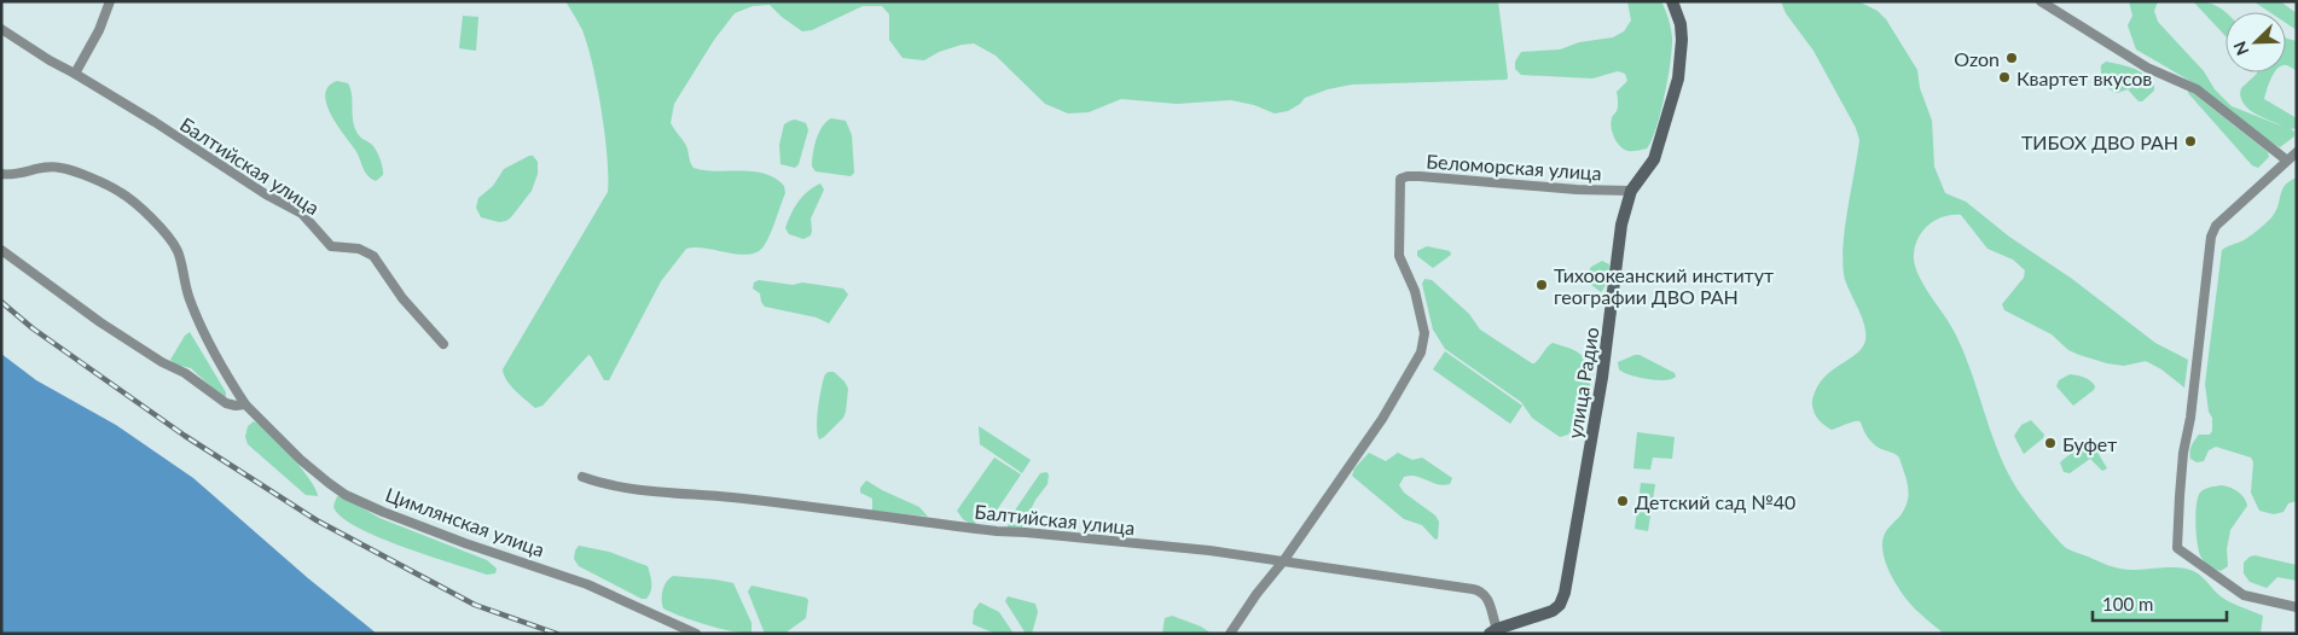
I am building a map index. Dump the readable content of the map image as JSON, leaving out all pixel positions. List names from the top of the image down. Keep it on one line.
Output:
{"streets":{"main road":["улица Радио"],"street":["Балтийская улица","Беломорская улица","Цимлянская улица"]},"crossings":[["Балтийская улица","Беломорская улица"],["Балтийская улица","улица Радио"],["Беломорская улица","улица Радио"]],"places":["Ozon","Квартет вкусов","ТИБОХ ДВО РАН","Тихоокеанский институт географии ДВО РАН","Буфет","Детский сад №40"],"scale_bar":"100 m","north":"bottom left"}
